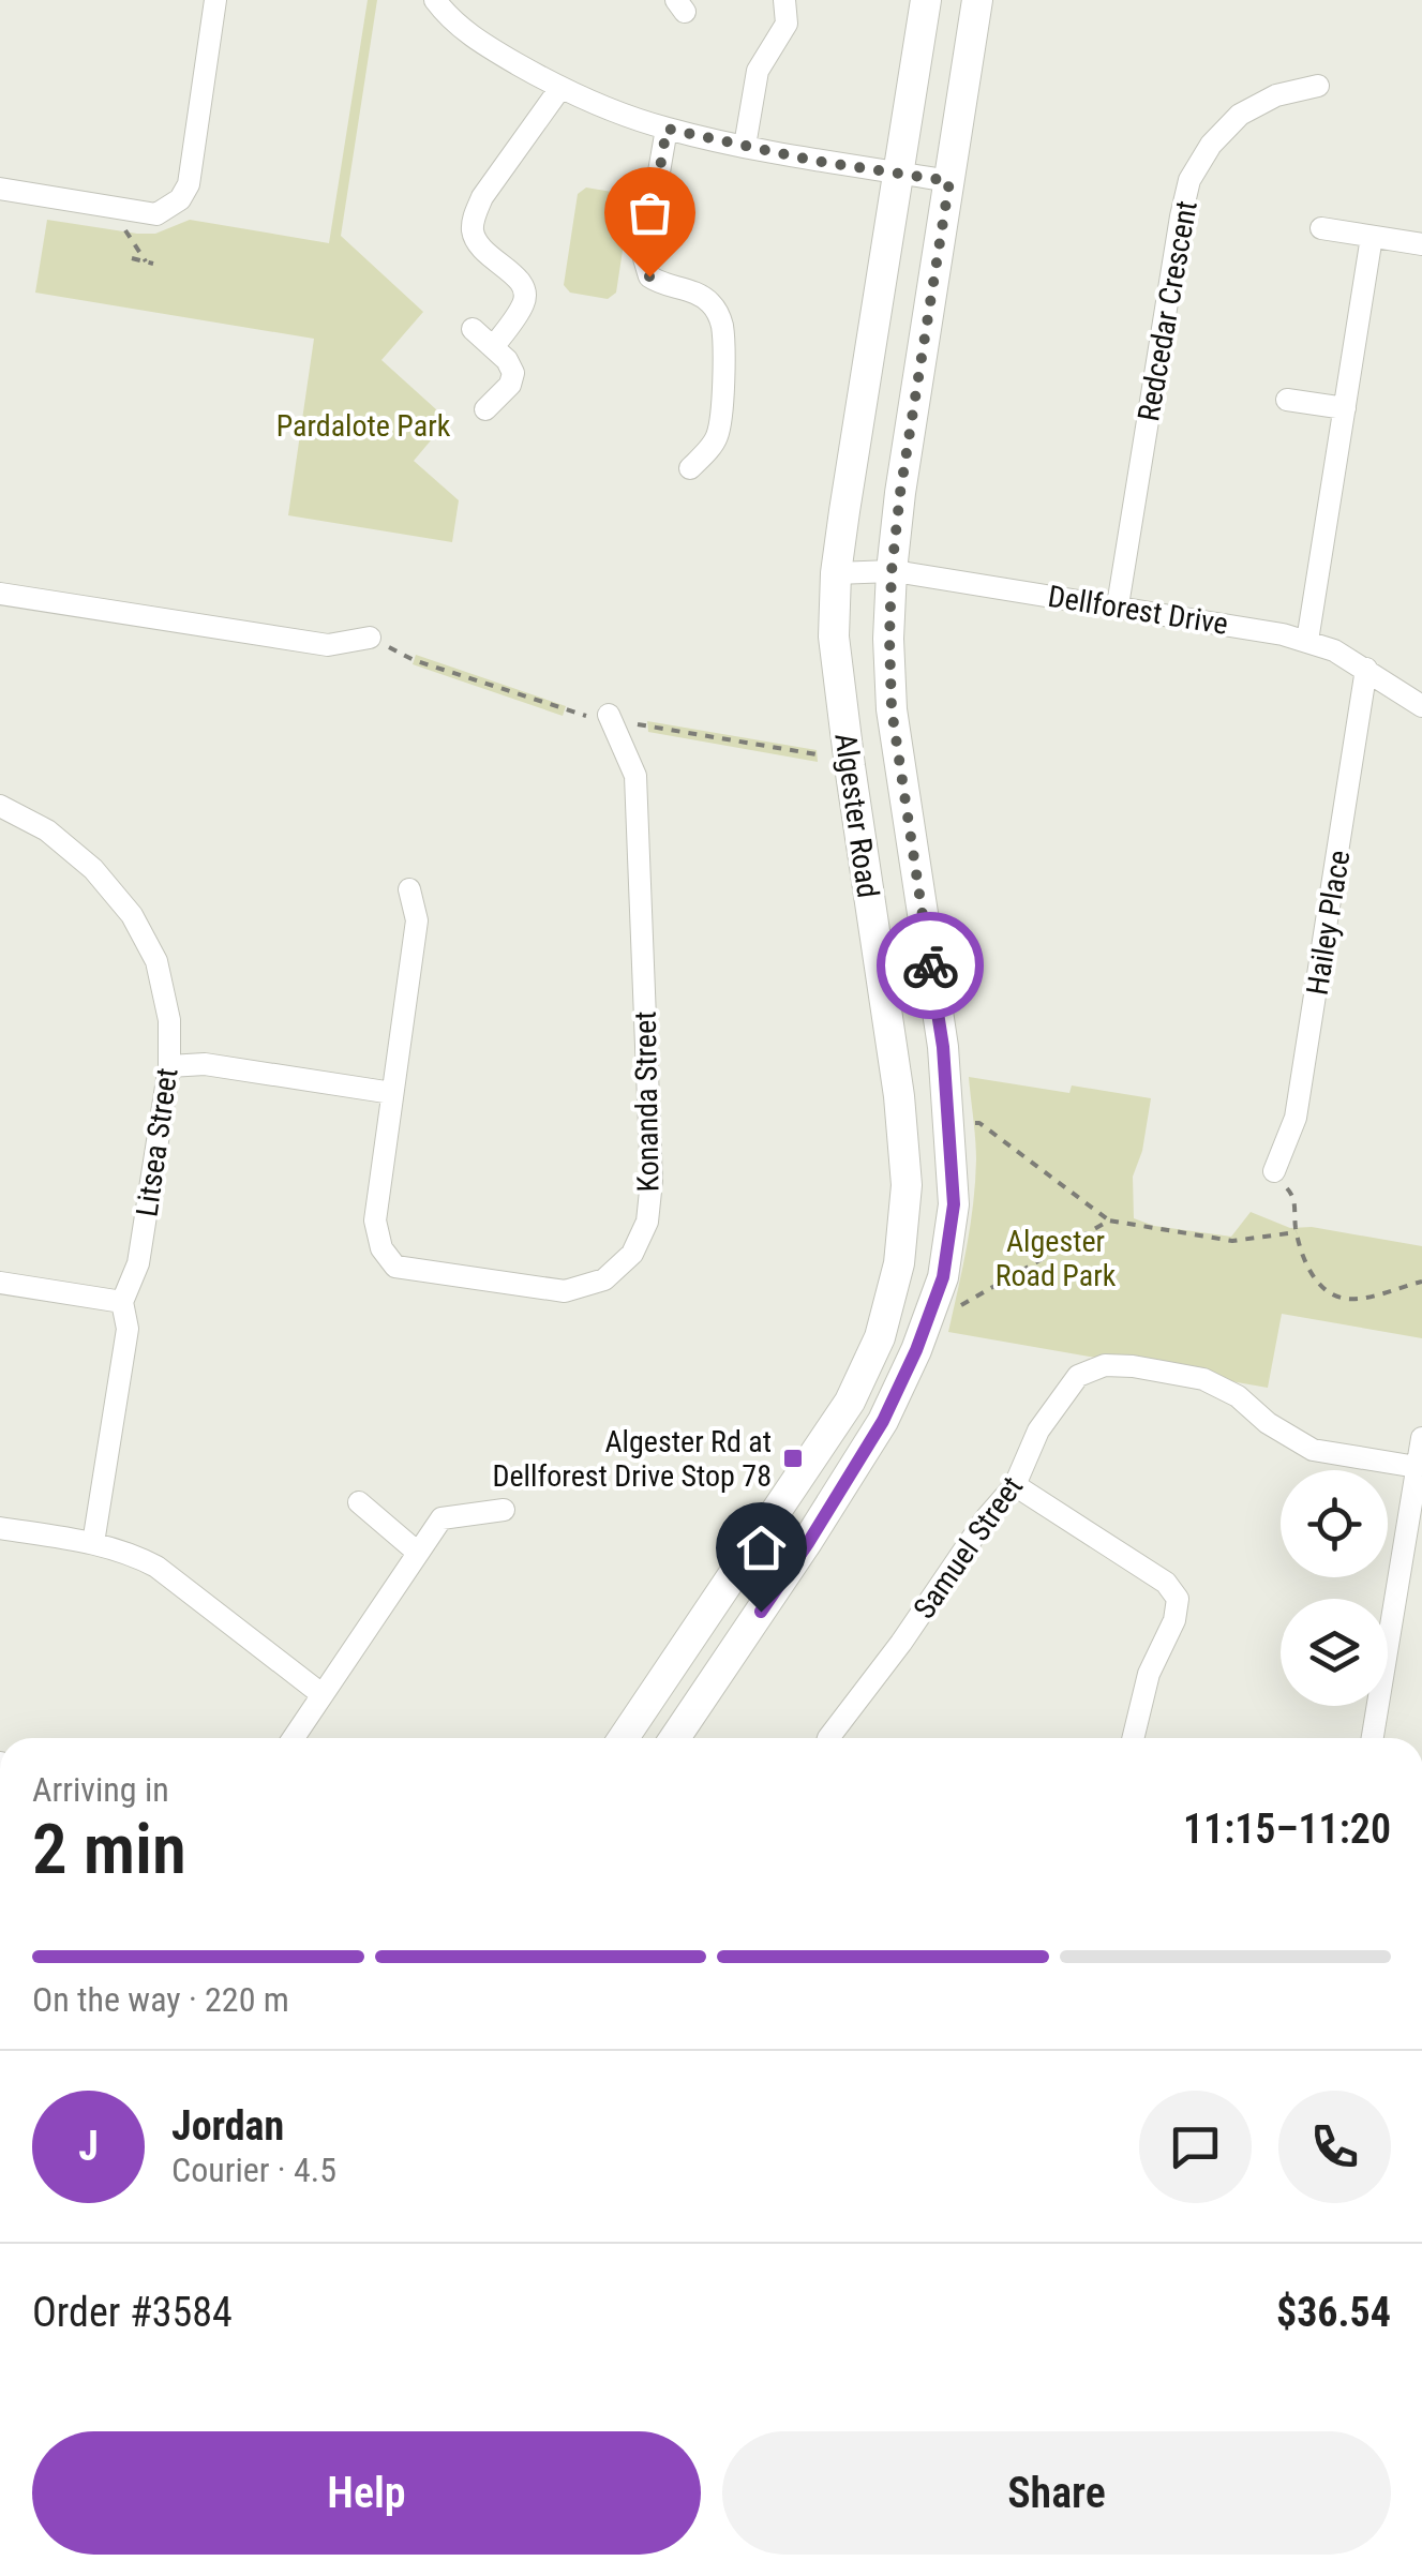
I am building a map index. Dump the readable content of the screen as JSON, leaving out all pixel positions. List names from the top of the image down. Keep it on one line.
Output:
{"streets":{"main road":["Algester Road"],"street":["Redcedar Crescent","Dellforest Drive","Hailey Place","Konanda Street","Litsea Street","Samuel Street"]},"crossings":[["Redcedar Crescent","Dellforest Drive"],["Dellforest Drive","Algester Road"],["Dellforest Drive","Hailey Place"]],"parks":["Pardalote Park","Algester Road Park"],"places":{"transit":["Algester Rd at Dellforest Drive Stop 78"]},"page":{"heading":["2 min","Arriving in","11:15–11:20"],"panel":["Jordan","Courier · 4.5","Order #3584","$36.54"],"bar":"On the way · 220 m","round":"J","buttons":["Help","Share"]}}
